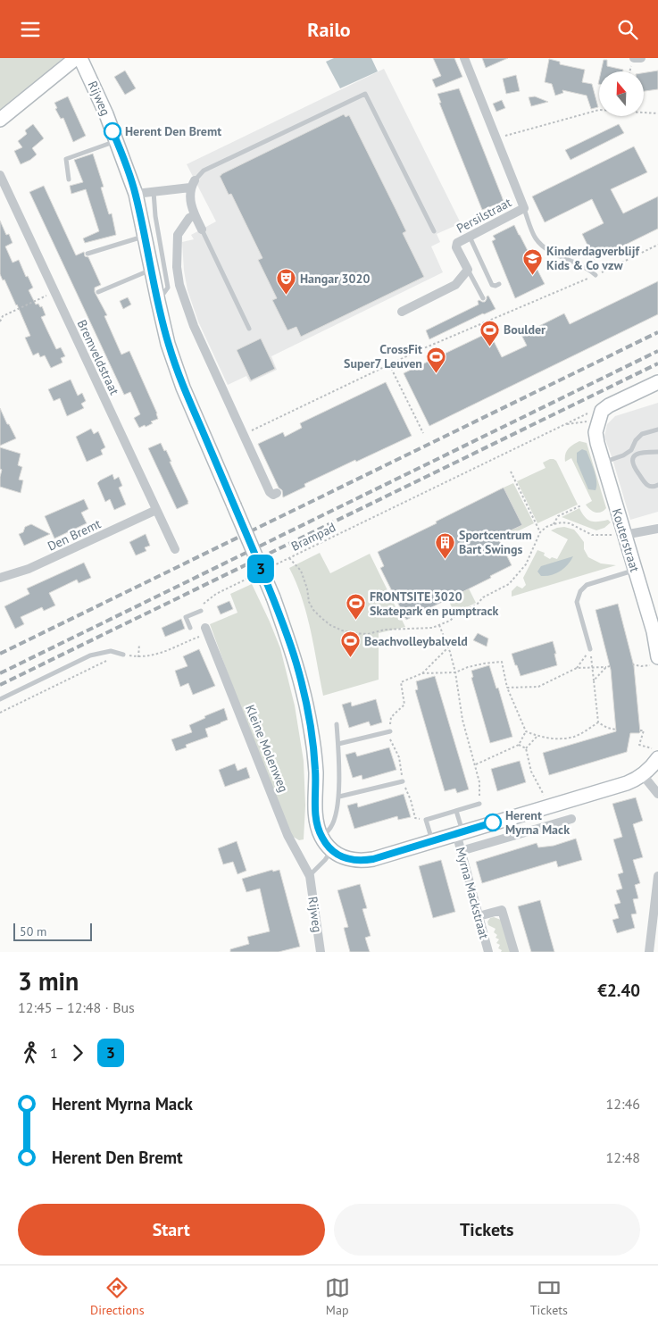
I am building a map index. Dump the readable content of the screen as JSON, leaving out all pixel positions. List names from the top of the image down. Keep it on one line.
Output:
{"streets":{"street":["Rijweg","Persilstraat","Bremveldstraat","Den Bremt","Kouterstraat","Kleine Molenweg","Myrna Mackstraat"],"path":["Brampad"]},"crossings":[["Rijweg","Kleine Molenweg"],["Rijweg","Myrna Mackstraat"],["Bremveldstraat","Den Bremt"],["Brampad","Kouterstraat"]],"places":{"other":["Herent Den Bremt","Herent Myrna Mack"],"school or university":["Kinderdagverblijf Kids & Co vzw"],"theatre":["Hangar 3020"],"sports":["Boulder","CrossFit Super7 Leuven","FRONTSITE 3020 Skatepark en pumptrack","Beachvolleybalveld"],"building":["Sportcentrum Bart Swings"]},"lines":["bus line 3"],"scale_bar":"50 m","north":"top","page":{"header":"Railo","on_map":"3","scale":"50 m","heading":["3 min","12:45 – 12:48 · Bus","€2.40"],"legs":["1","3"],"list":[{"name":"Herent Myrna Mack","value":"12:46"},{"name":"Herent Den Bremt","value":"12:48"}],"buttons":["Start","Tickets"],"tabs":["Directions","Map","Tickets"]}}
